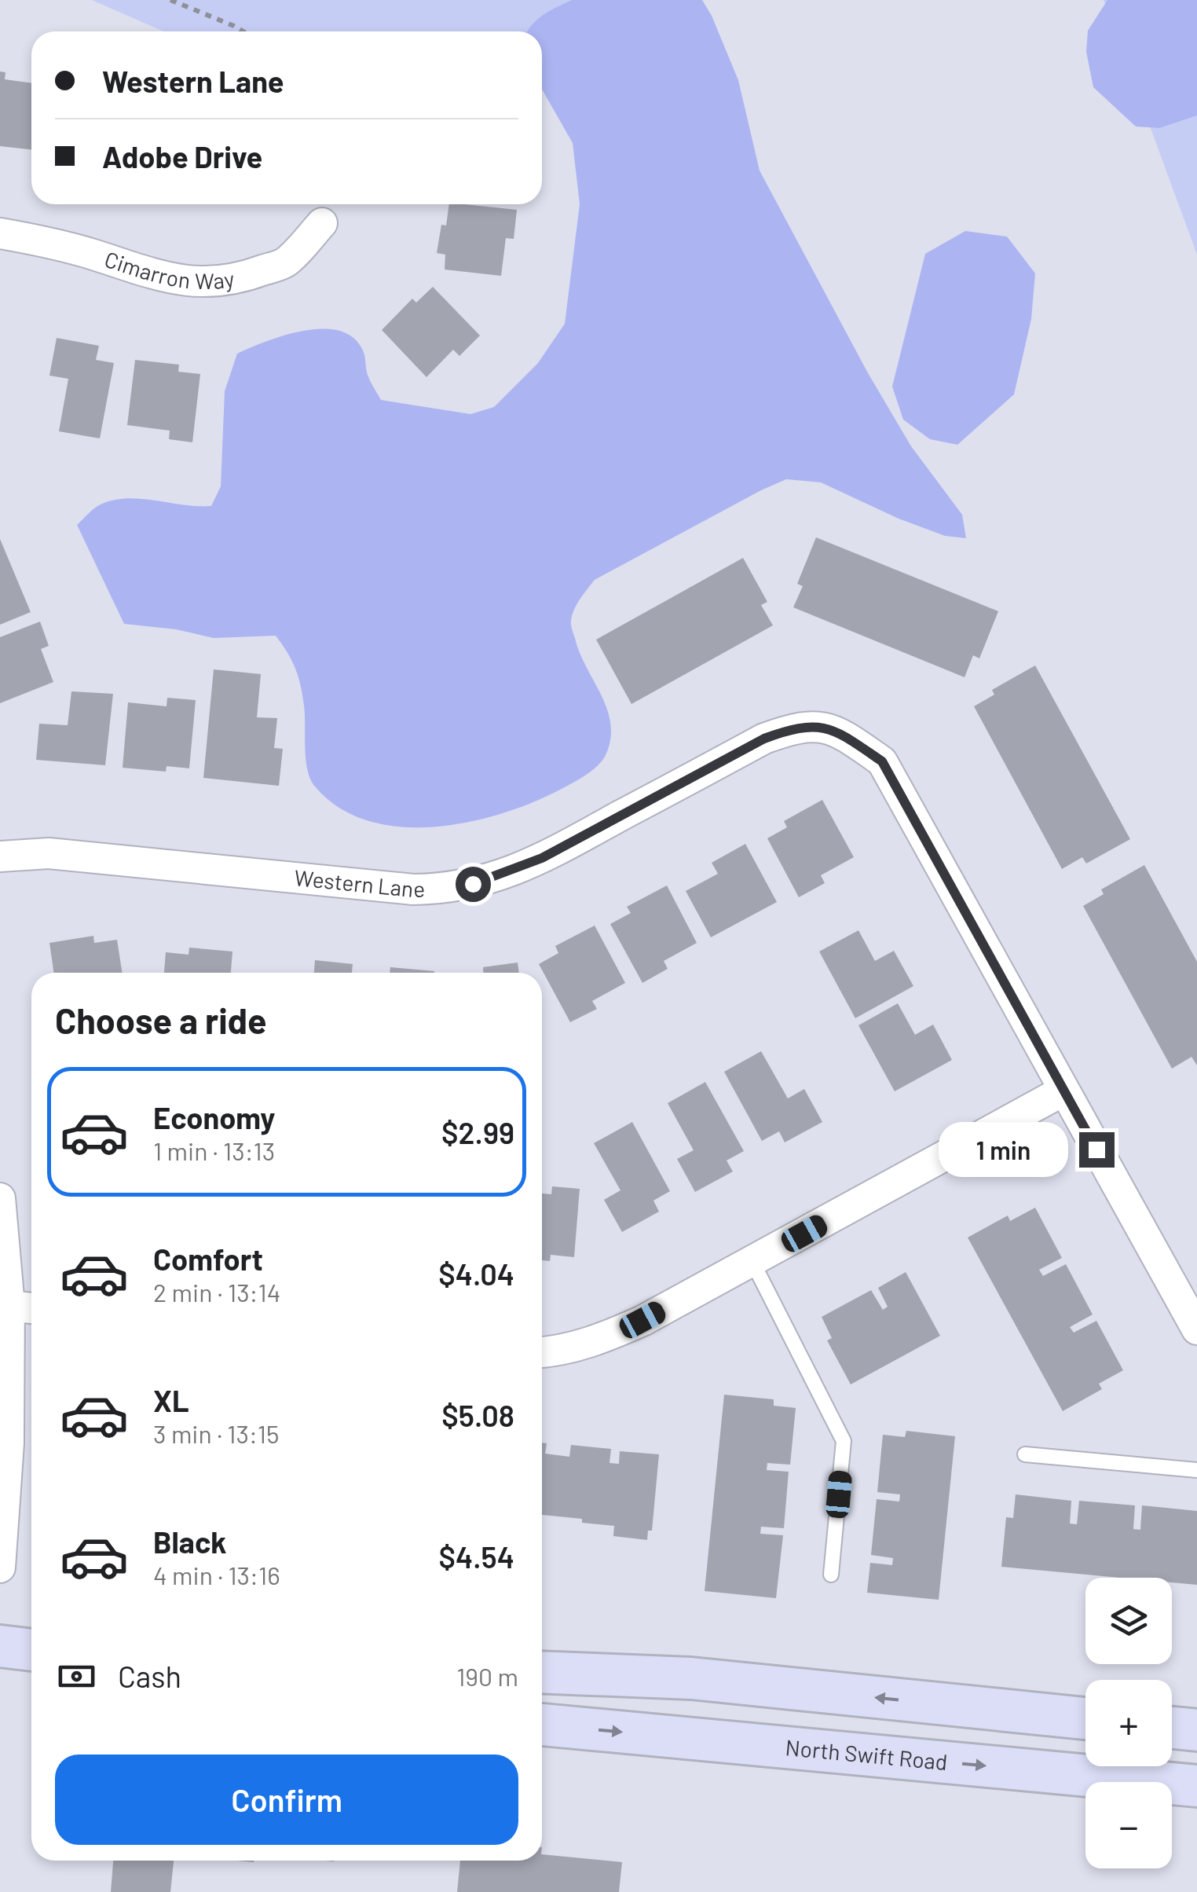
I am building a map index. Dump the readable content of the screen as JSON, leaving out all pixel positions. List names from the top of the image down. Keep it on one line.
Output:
{"streets":{"street":["Cimarron Way","Western Lane","North Swift Road"]},"page":{"banner":["Western Lane","Adobe Drive"],"heading":"Choose a ride","list":[{"name":"Economy","note":"1 min · 13:13","value":"$2.99"},{"name":"Comfort","note":"2 min · 13:14","value":"$4.04"},{"name":"XL","note":"3 min · 13:15","value":"$5.08"},{"name":"Black","note":"4 min · 13:16","value":"$4.54"}],"bubble":"1 min","map_buttons":["+","−"],"pay":["Cash","190 m"],"buttons":"Confirm"}}
